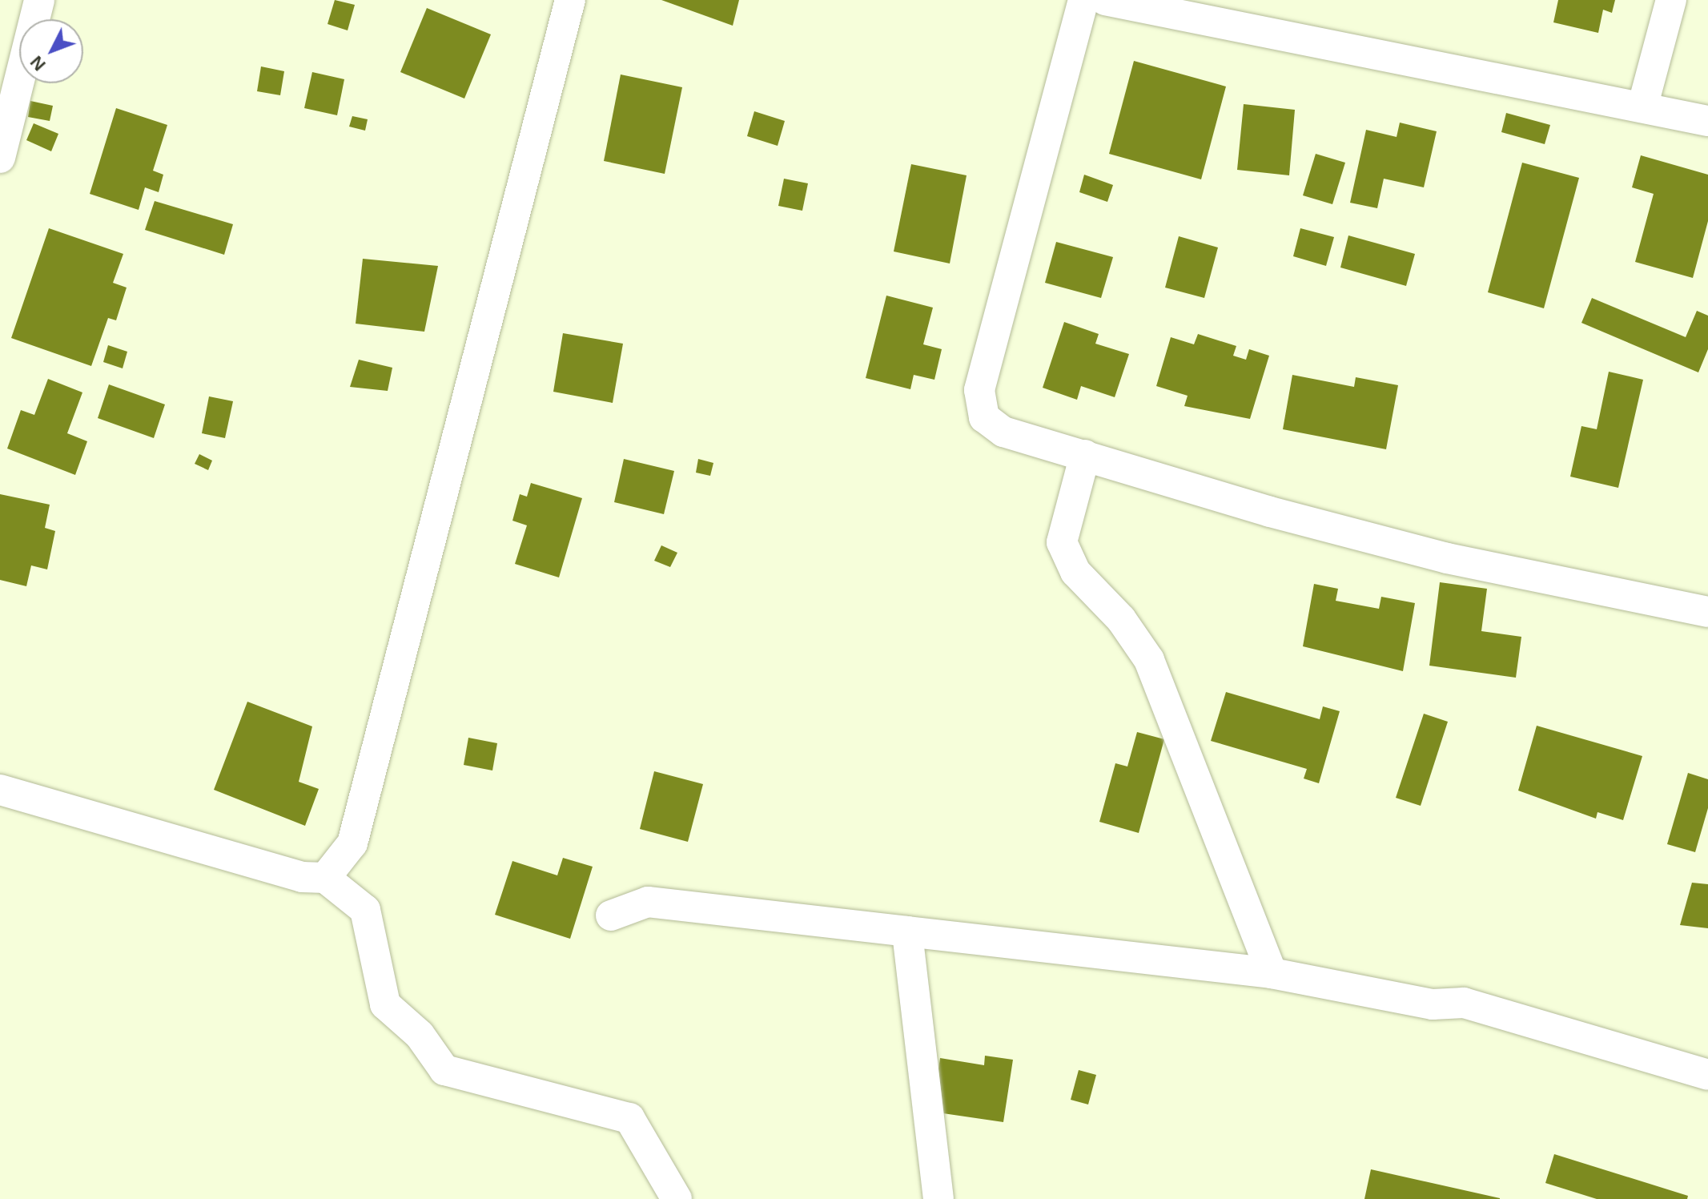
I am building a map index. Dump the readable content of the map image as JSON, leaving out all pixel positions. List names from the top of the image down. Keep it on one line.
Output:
{"north":"bottom left"}
